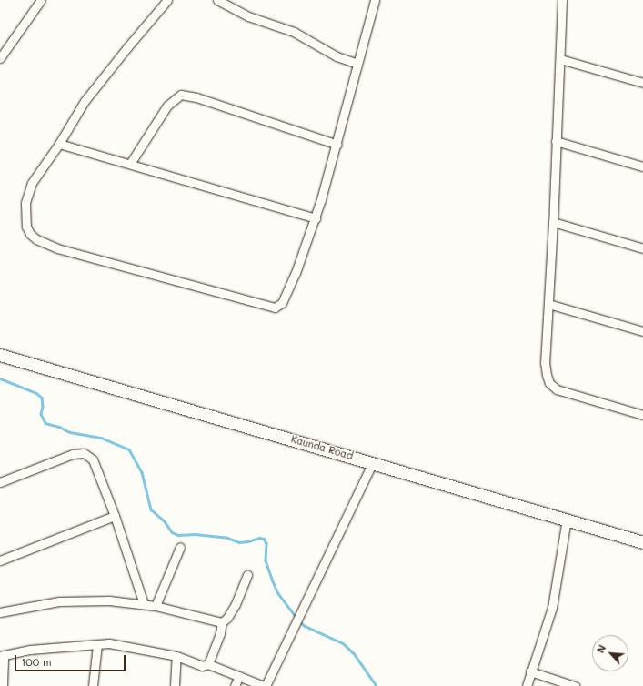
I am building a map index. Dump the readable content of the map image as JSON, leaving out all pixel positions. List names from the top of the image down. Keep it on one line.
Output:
{"streets":{"main road":["Kaunda Road"]},"scale_bar":"100 m","north":"top left"}
